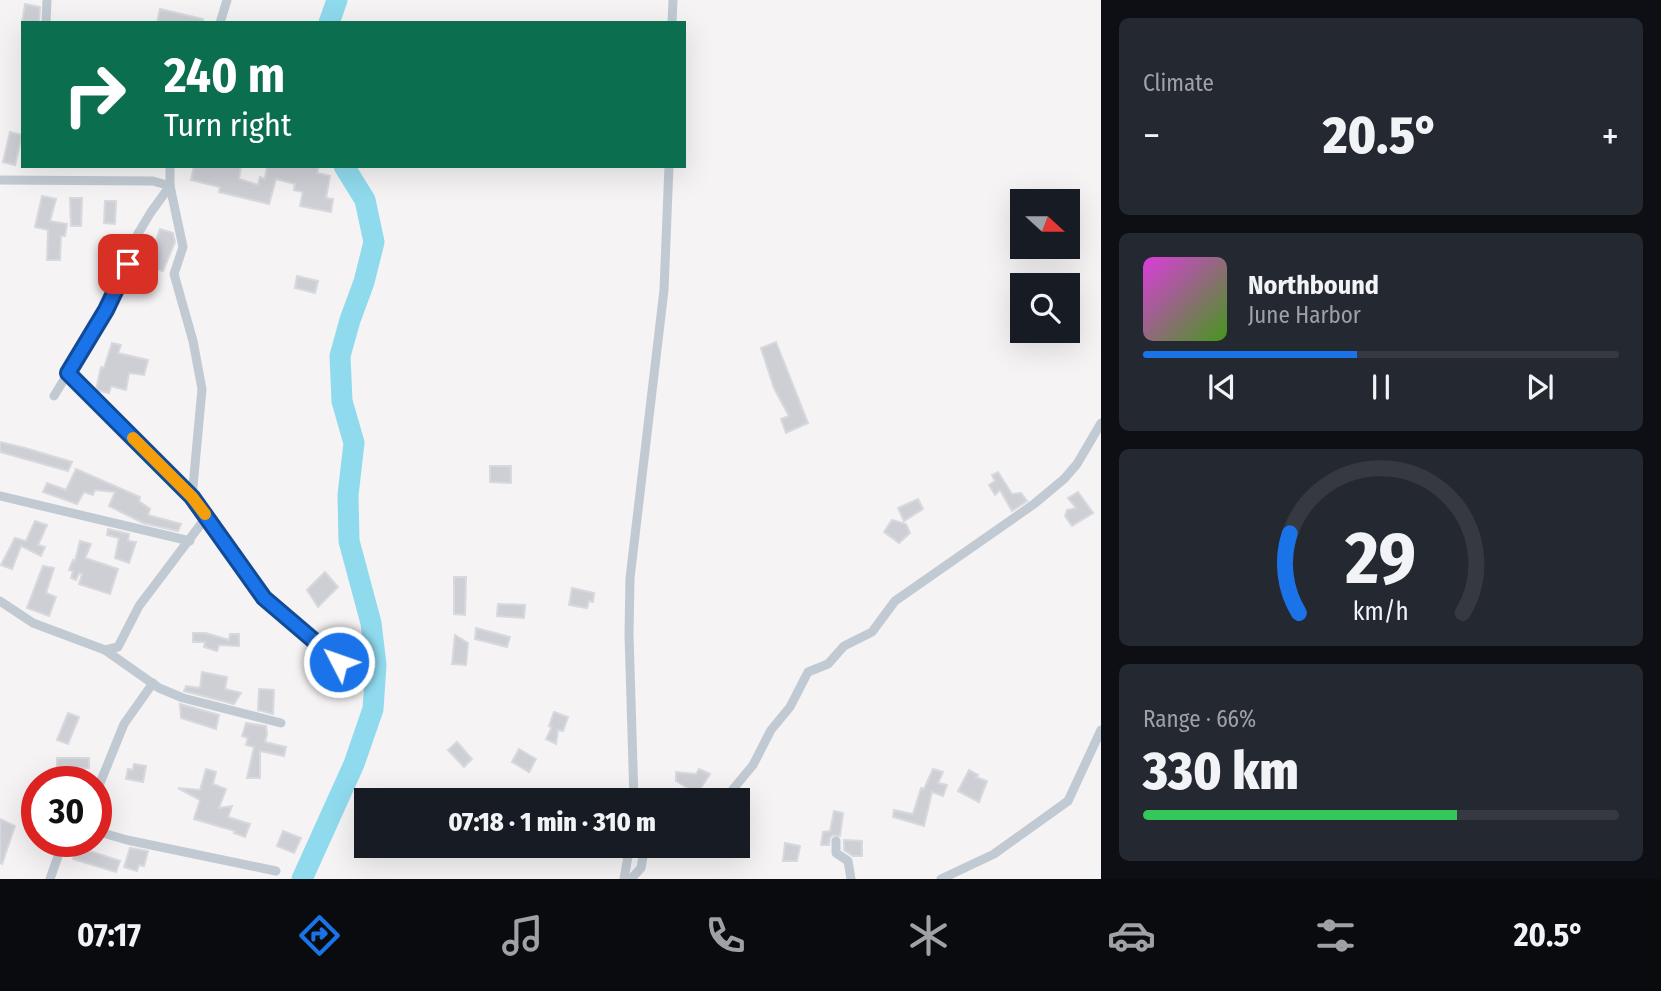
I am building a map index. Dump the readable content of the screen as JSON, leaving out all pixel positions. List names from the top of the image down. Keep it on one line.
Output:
{"north":"right","page":{"tile":["Climate",["Range · 66%","330 km"]],"turn":["240 m","Turn right"],"heat":["−","20.5°","+"],"song":["Northbound","June Harbor"],"limit":"30","trip":"07:18 · 1 min · 310 m","tabs":["07:17","20.5°"],"gauge":["29","km/h"]}}
